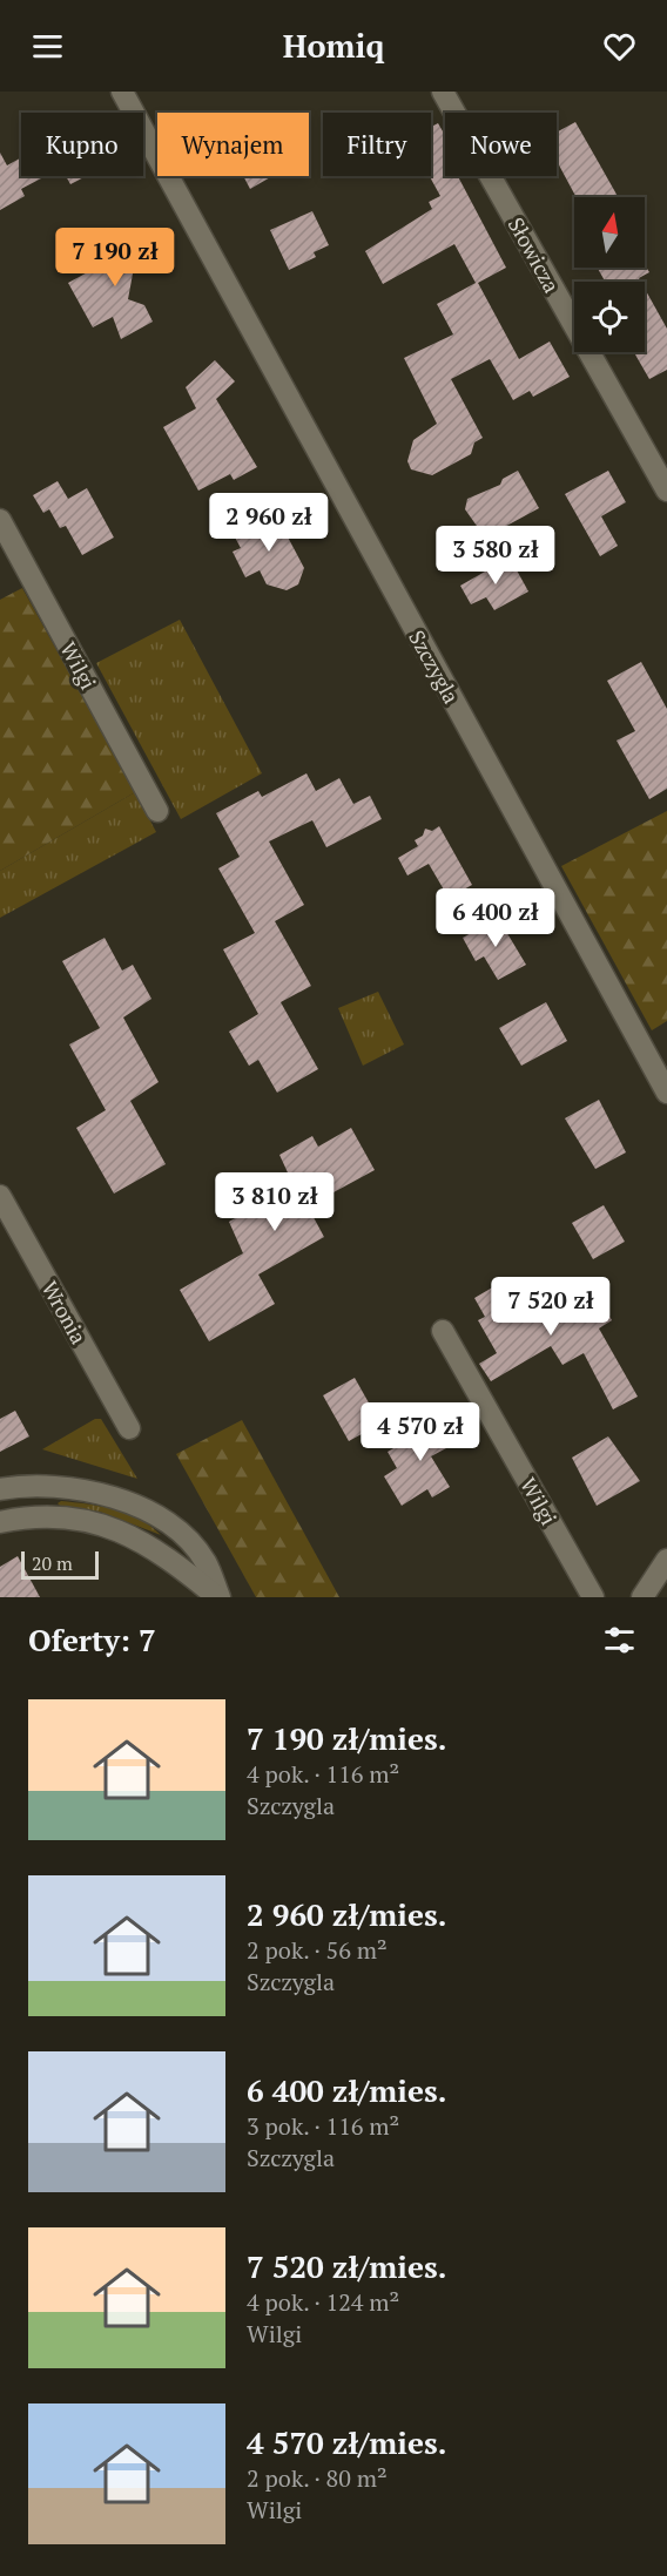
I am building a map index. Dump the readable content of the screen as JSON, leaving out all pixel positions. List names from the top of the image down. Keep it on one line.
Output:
{"streets":{"street":["Słowicza","Wilgi","Szczygla","Wronia"]},"scale_bar":"20 m","north":"top","page":{"header":"Homiq","chip":["Kupno","Wynajem","Filtry","Nowe"],"price":["7 190 zł","2 960 zł","3 580 zł","6 400 zł","3 810 zł","7 520 zł","4 570 zł"],"scale":"20 m","heading":"Oferty: 7","list":[{"name":"7 190 zł/mies.","note":"4 pok. · 116 m² · Szczygla"},{"name":"2 960 zł/mies.","note":"2 pok. · 56 m² · Szczygla"},{"name":"6 400 zł/mies.","note":"3 pok. · 116 m² · Szczygla"},{"name":"7 520 zł/mies.","note":"4 pok. · 124 m² · Wilgi"},{"name":"4 570 zł/mies.","note":"2 pok. · 80 m² · Wilgi"}]}}
